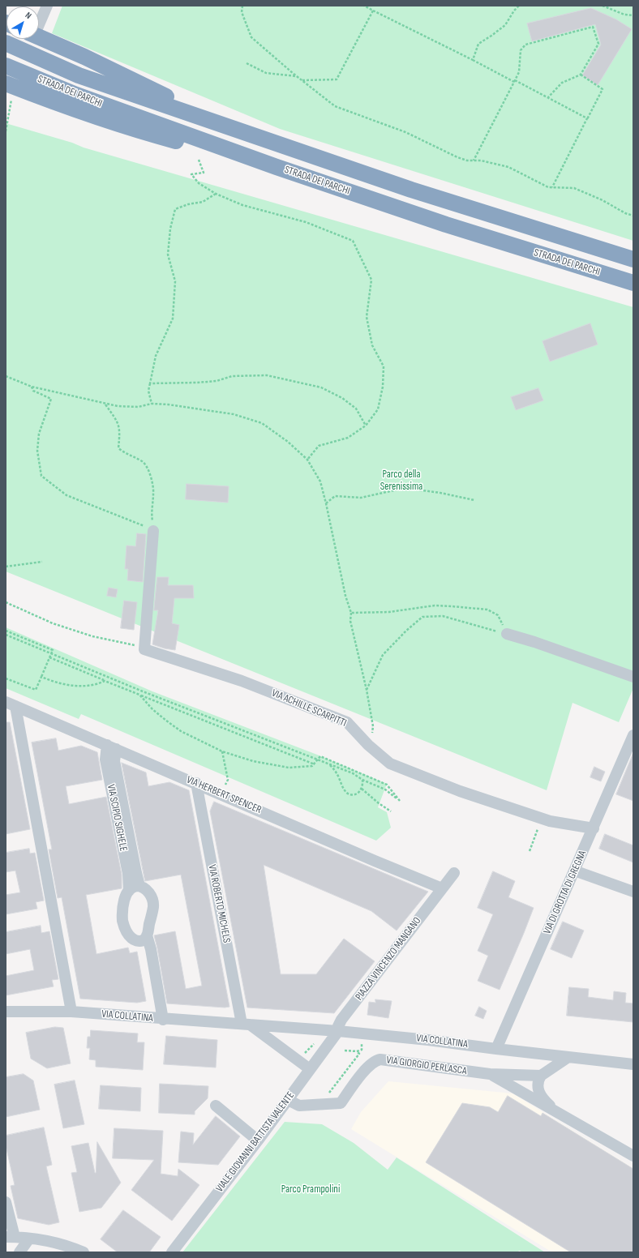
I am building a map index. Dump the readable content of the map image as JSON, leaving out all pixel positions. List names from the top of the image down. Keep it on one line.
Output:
{"streets":{"highway":["STRADA DEI PARCHI"],"street":["VIA ACHILLE SCARPITTI","VIA HERBERT SPENCER","VIA SCIPIO SIGHELE","VIA DI GROTTA DI GREGNA","VIA ROBERTO MICHELS","PIAZZA VINCENZO MANGANO","VIA COLLATINA","VIA GIORGIO PERLASCA","VIALE GIOVANNI BATTISTA VALENTE"]},"crossings":[["VIA ACHILLE SCARPITTI","VIA DI GROTTA DI GREGNA"],["VIA HERBERT SPENCER","VIA SCIPIO SIGHELE"],["VIA HERBERT SPENCER","VIA ROBERTO MICHELS"],["VIA HERBERT SPENCER","PIAZZA VINCENZO MANGANO"],["VIA DI GROTTA DI GREGNA","VIA COLLATINA"],["VIA ROBERTO MICHELS","VIA COLLATINA"],["PIAZZA VINCENZO MANGANO","VIA COLLATINA"],["PIAZZA VINCENZO MANGANO","VIALE GIOVANNI BATTISTA VALENTE"],["VIA COLLATINA","VIALE GIOVANNI BATTISTA VALENTE"],["VIA GIORGIO PERLASCA","VIALE GIOVANNI BATTISTA VALENTE"]],"parks":["Parco della Serenissima","Parco Prampolini"],"north":"top right"}
